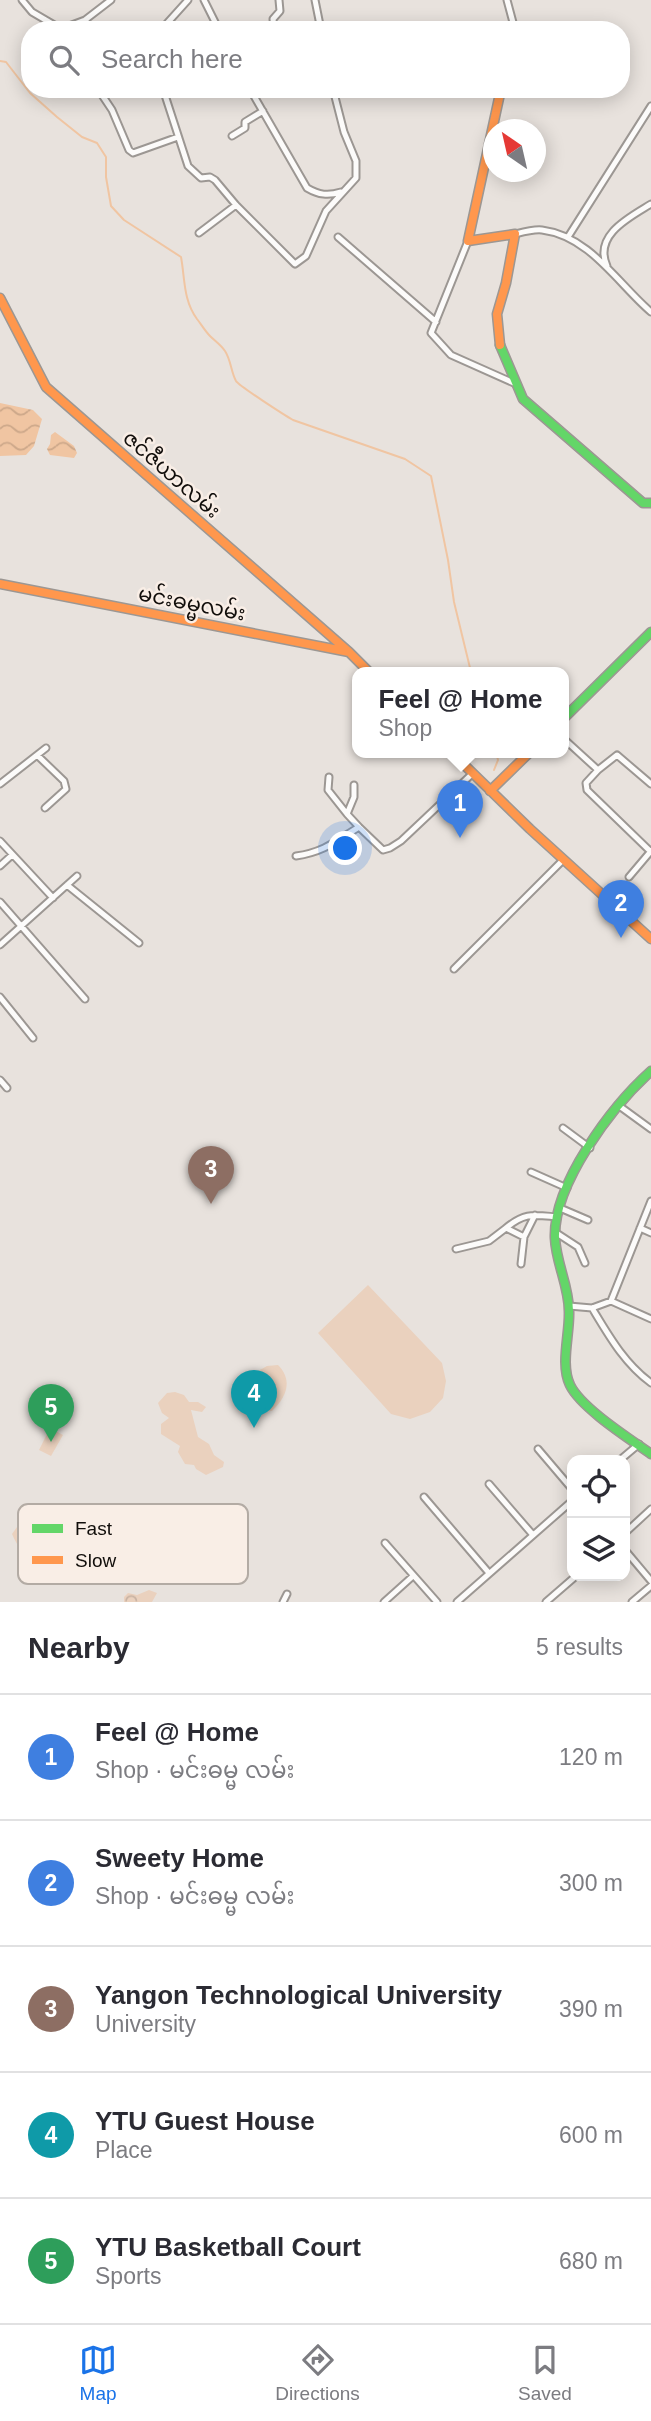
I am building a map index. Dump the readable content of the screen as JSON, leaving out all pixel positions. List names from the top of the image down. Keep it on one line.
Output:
{"streets":{"main road":["ဇင်ဇီယာလမ်း","မင်းဓမ္မလမ်း"]},"crossings":[["ဇင်ဇီယာလမ်း","မင်းဓမ္မလမ်း"]],"legend":["Fast","Slow"],"north":"top left","page":{"search":"Search here","popup":["Feel @ Home","Shop"],"pins":["1","2","3","4","5"],"heading":["Nearby","5 results"],"list":[{"mark":"1","name":"Feel @ Home","note":"Shop · မင်းဓမ္မ လမ်း","value":"120 m"},{"mark":"2","name":"Sweety Home","note":"Shop · မင်းဓမ္မ လမ်း","value":"300 m"},{"mark":"3","name":"Yangon Technological University","note":"University","value":"390 m"},{"mark":"4","name":"YTU Guest House","note":"Place","value":"600 m"},{"mark":"5","name":"YTU Basketball Court","note":"Sports","value":"680 m"}],"nav":["Map","Directions","Saved"]}}
